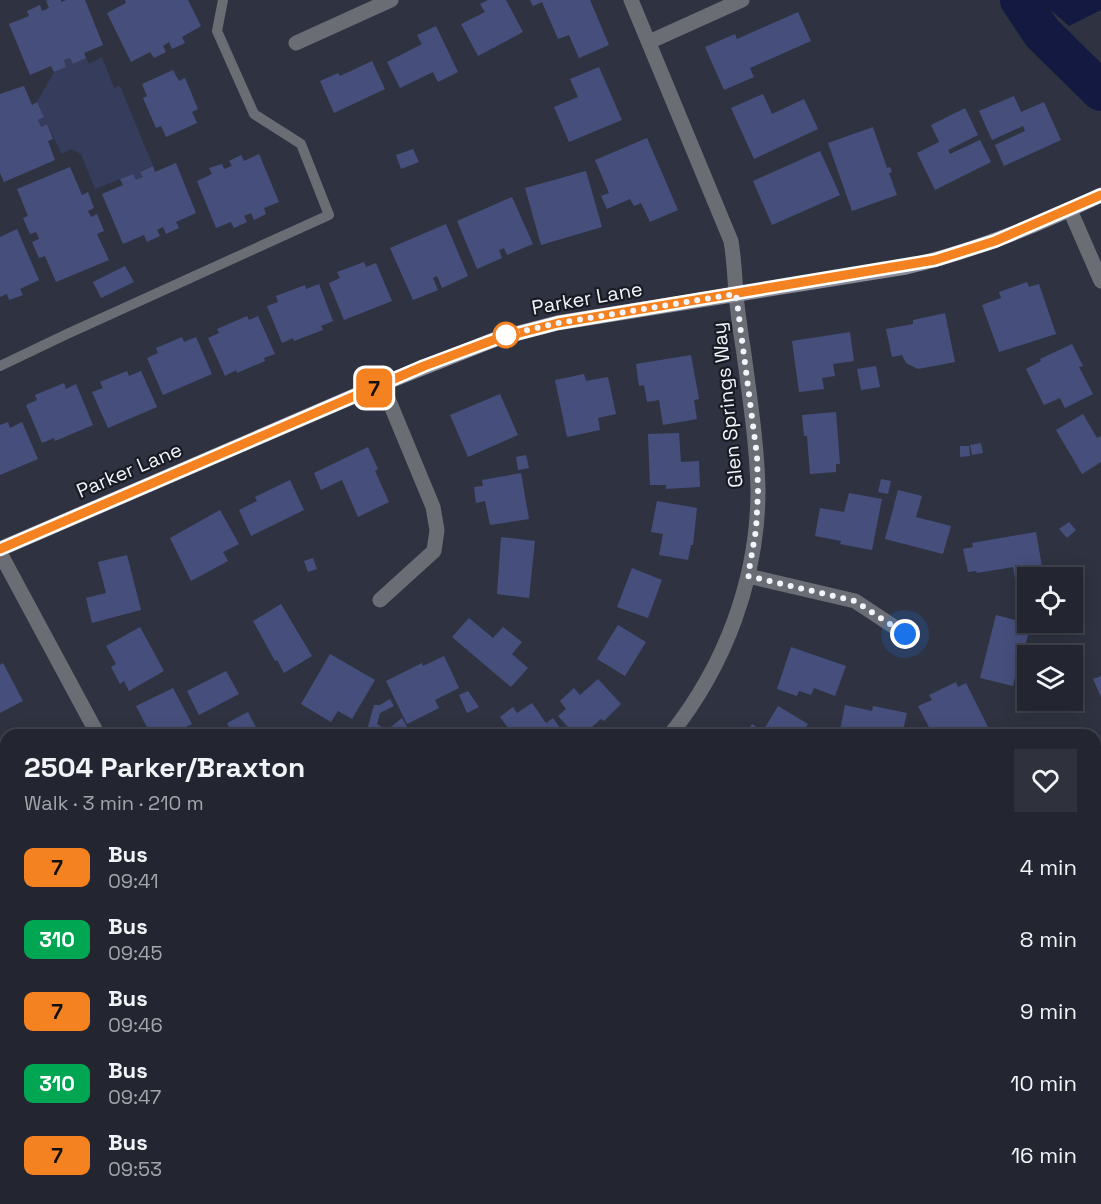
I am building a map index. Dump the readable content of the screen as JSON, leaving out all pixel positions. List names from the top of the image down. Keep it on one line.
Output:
{"streets":{"street":["Parker Lane","Glen Springs Way"]},"crossings":[["Parker Lane","Glen Springs Way"]],"lines":["bus line 7"],"page":{"on_map":"7","heading":["2504 Parker/Braxton","Walk · 3 min · 210 m"],"list":[{"mark":"7","name":"Bus","note":"09:41","value":"4 min"},{"mark":"310","name":"Bus","note":"09:45","value":"8 min"},{"mark":"7","name":"Bus","note":"09:46","value":"9 min"},{"mark":"310","name":"Bus","note":"09:47","value":"10 min"},{"mark":"7","name":"Bus","note":"09:53","value":"16 min"}]}}
